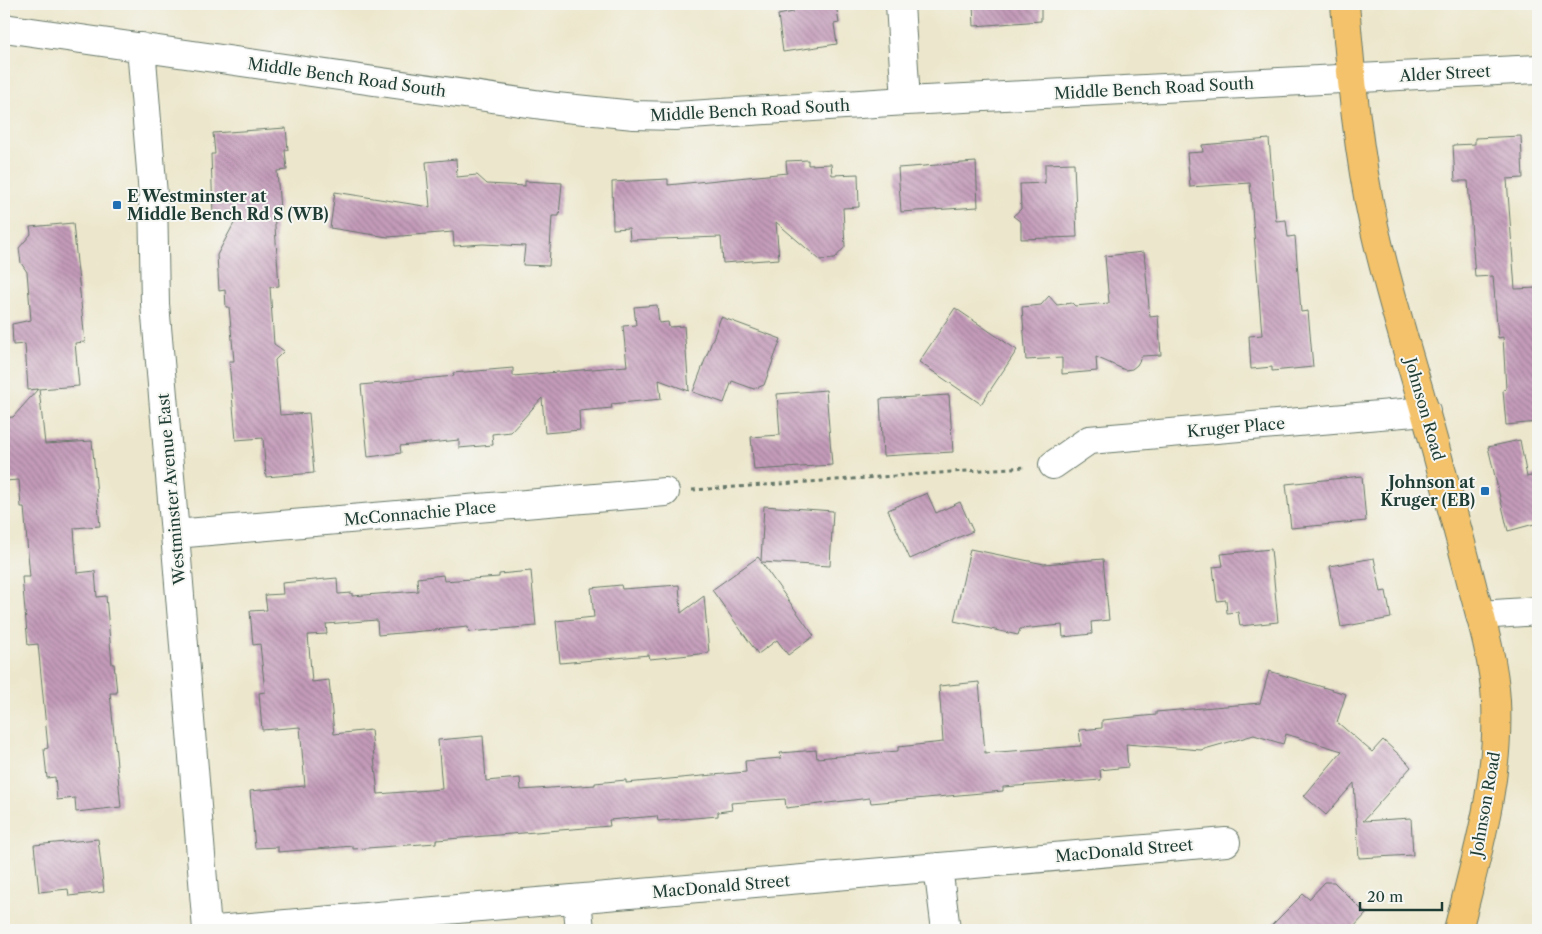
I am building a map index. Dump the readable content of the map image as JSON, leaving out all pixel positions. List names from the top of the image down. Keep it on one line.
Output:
{"streets":{"main road":["Johnson Road"],"street":["Alder Street","Middle Bench Road South","Kruger Place","Westminster Avenue East","McConnachie Place","MacDonald Street"]},"crossings":[["Alder Street","Middle Bench Road South"],["Alder Street","Johnson Road"],["Middle Bench Road South","Johnson Road"],["Middle Bench Road South","Westminster Avenue East"],["Johnson Road","Kruger Place"],["Westminster Avenue East","McConnachie Place"]],"places":{"transit":["E Westminster at Middle Bench Rd S (WB)","Johnson at Kruger (EB)"]},"scale_bar":"20 m"}
